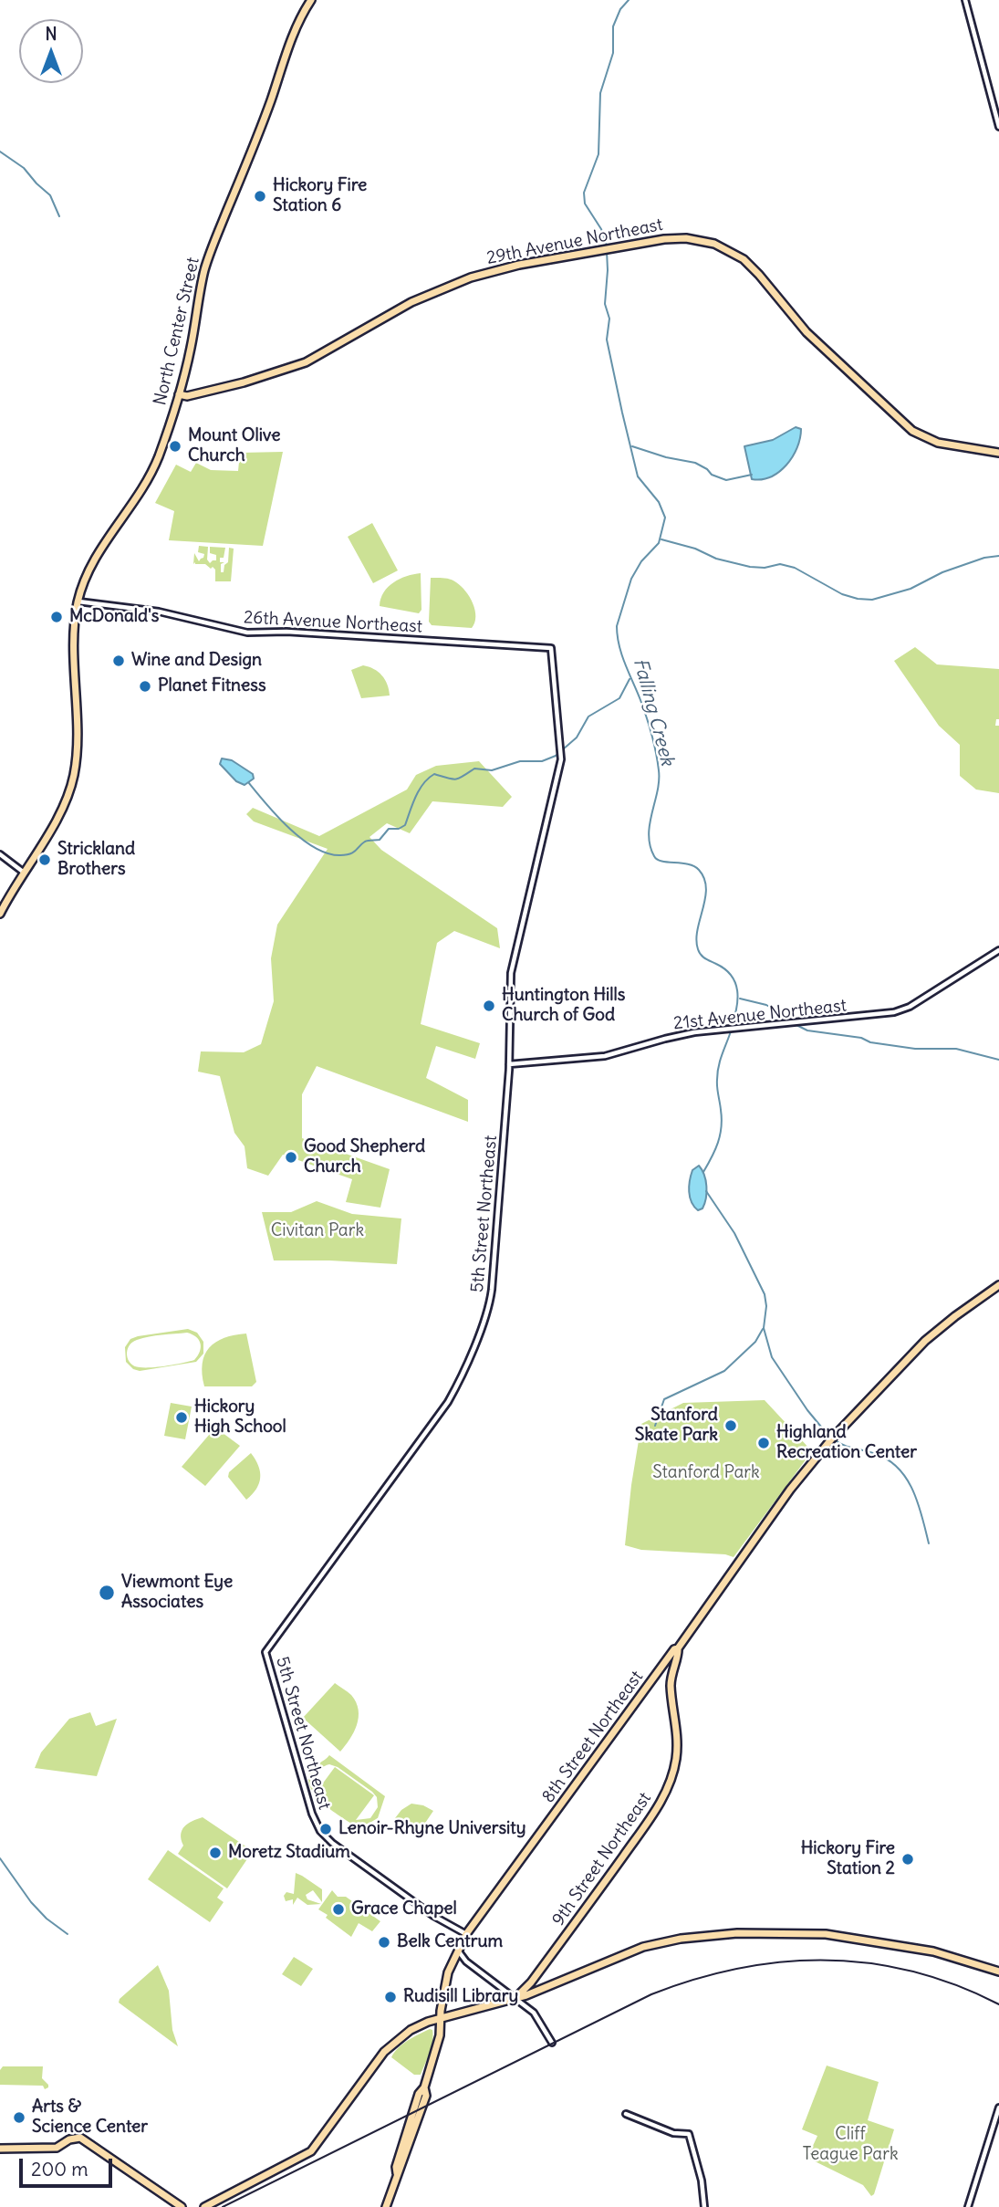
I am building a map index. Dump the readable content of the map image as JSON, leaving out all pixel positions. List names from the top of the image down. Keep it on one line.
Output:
{"streets":{"main road":["29th Avenue Northeast","North Center Street","8th Street Northeast","9th Street Northeast"],"street":["26th Avenue Northeast","21st Avenue Northeast","5th Street Northeast"]},"crossings":[["29th Avenue Northeast","North Center Street"],["North Center Street","26th Avenue Northeast"],["26th Avenue Northeast","5th Street Northeast"],["21st Avenue Northeast","5th Street Northeast"],["5th Street Northeast","8th Street Northeast"],["8th Street Northeast","9th Street Northeast"]],"water":["Falling Creek"],"parks":["Civitan Park","Stanford Park","Cliff Teague Park"],"places":["Hickory Fire Station 6","Mount Olive Church","McDonald's","Wine and Design","Planet Fitness","Strickland Brothers","Huntington Hills Church of God","Good Shepherd Church","Hickory High School","Stanford Skate Park","Highland Recreation Center","Viewmont Eye Associates","Lenoir-Rhyne University","Moretz Stadium","Hickory Fire Station 2","Grace Chapel","Belk Centrum","Rudisill Library","Arts & Science Center"],"scale_bar":"200 m","north":"top"}
